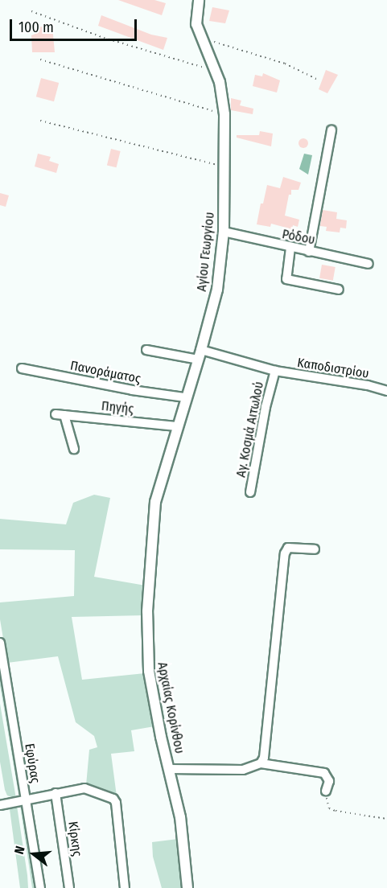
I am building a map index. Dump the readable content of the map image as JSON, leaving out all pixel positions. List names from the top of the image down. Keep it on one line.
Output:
{"streets":{"street":["Ρόδου","Αγίου Γεωργίου","Καποδιστρίου","Πανοράματος","Πηγής","Αγ. Κοσμά Αιτωλού","Αρχαίας Κορίνθου","Εφύρας","Κίρκης"]},"crossings":[["Ρόδου","Αγίου Γεωργίου"],["Αγίου Γεωργίου","Καποδιστρίου"],["Αγίου Γεωργίου","Πανοράματος"],["Αγίου Γεωργίου","Πηγής"],["Αγίου Γεωργίου","Αρχαίας Κορίνθου"],["Καποδιστρίου","Αγ. Κοσμά Αιτωλού"]],"scale_bar":"100 m","north":"left"}
